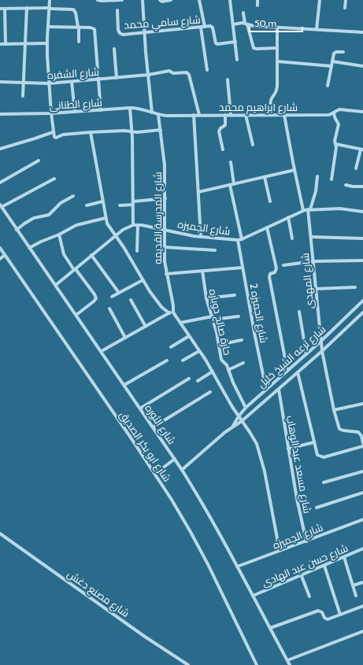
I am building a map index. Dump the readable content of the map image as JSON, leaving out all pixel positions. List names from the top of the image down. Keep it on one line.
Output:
{"streets":{"street":["شارع سامي محمد","شارع الشفره","شارع الطنانى","شارع ابراهيم محمد","شارع المدرسة القديمه","شارع الجميزه","شارع المهدى","شارع الجميزه 2","حارة صالح دوباره","شارع ترعه الشيخ خليل","شارع الثوره","شارع ابو بكر الصديق","شارع مسعد عبد الوهاب","شارع حسن عبد الهادى","شارع مصنع دغش"]},"crossings":[["شارع الشفره","شارع ابراهيم محمد"],["شارع الطنانى","شارع ابراهيم محمد"],["شارع ابراهيم محمد","شارع المدرسة القديمه"],["شارع المدرسة القديمه","شارع الجميزه"],["شارع المدرسة القديمه","شارع ترعه الشيخ خليل"],["شارع الجميزه","شارع المهدى"],["شارع الجميزه","شارع الجميزه 2"],["شارع الجميزه","شارع الثوره"],["شارع الجميزه","شارع مسعد عبد الوهاب"],["شارع المهدى","شارع ترعه الشيخ خليل"],["شارع الجميزه 2","شارع ترعه الشيخ خليل"],["حارة صالح دوباره","شارع ترعه الشيخ خليل"],["شارع ترعه الشيخ خليل","شارع الثوره"],["شارع ترعه الشيخ خليل","شارع مسعد عبد الوهاب"],["شارع الثوره","شارع حسن عبد الهادى"]],"scale_bar":"50 m"}
